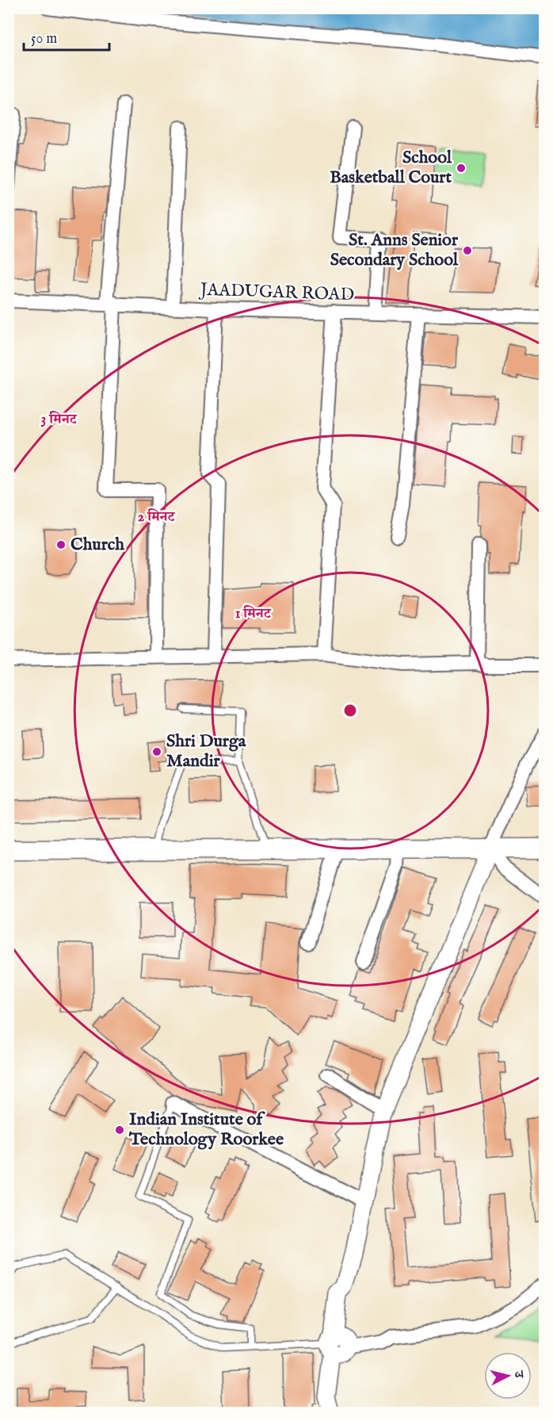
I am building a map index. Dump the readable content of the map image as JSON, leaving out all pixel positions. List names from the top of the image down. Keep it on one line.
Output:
{"streets":{"street":["JAADUGAR ROAD"]},"places":["School Basketball Court","St. Anns Senior Secondary School","Church","Shri Durga Mandir","Indian Institute of Technology Roorkee"],"scale_bar":"50 m","north":"right","rings":["3 मिनट","2 मिनट","1 मिनट"]}
